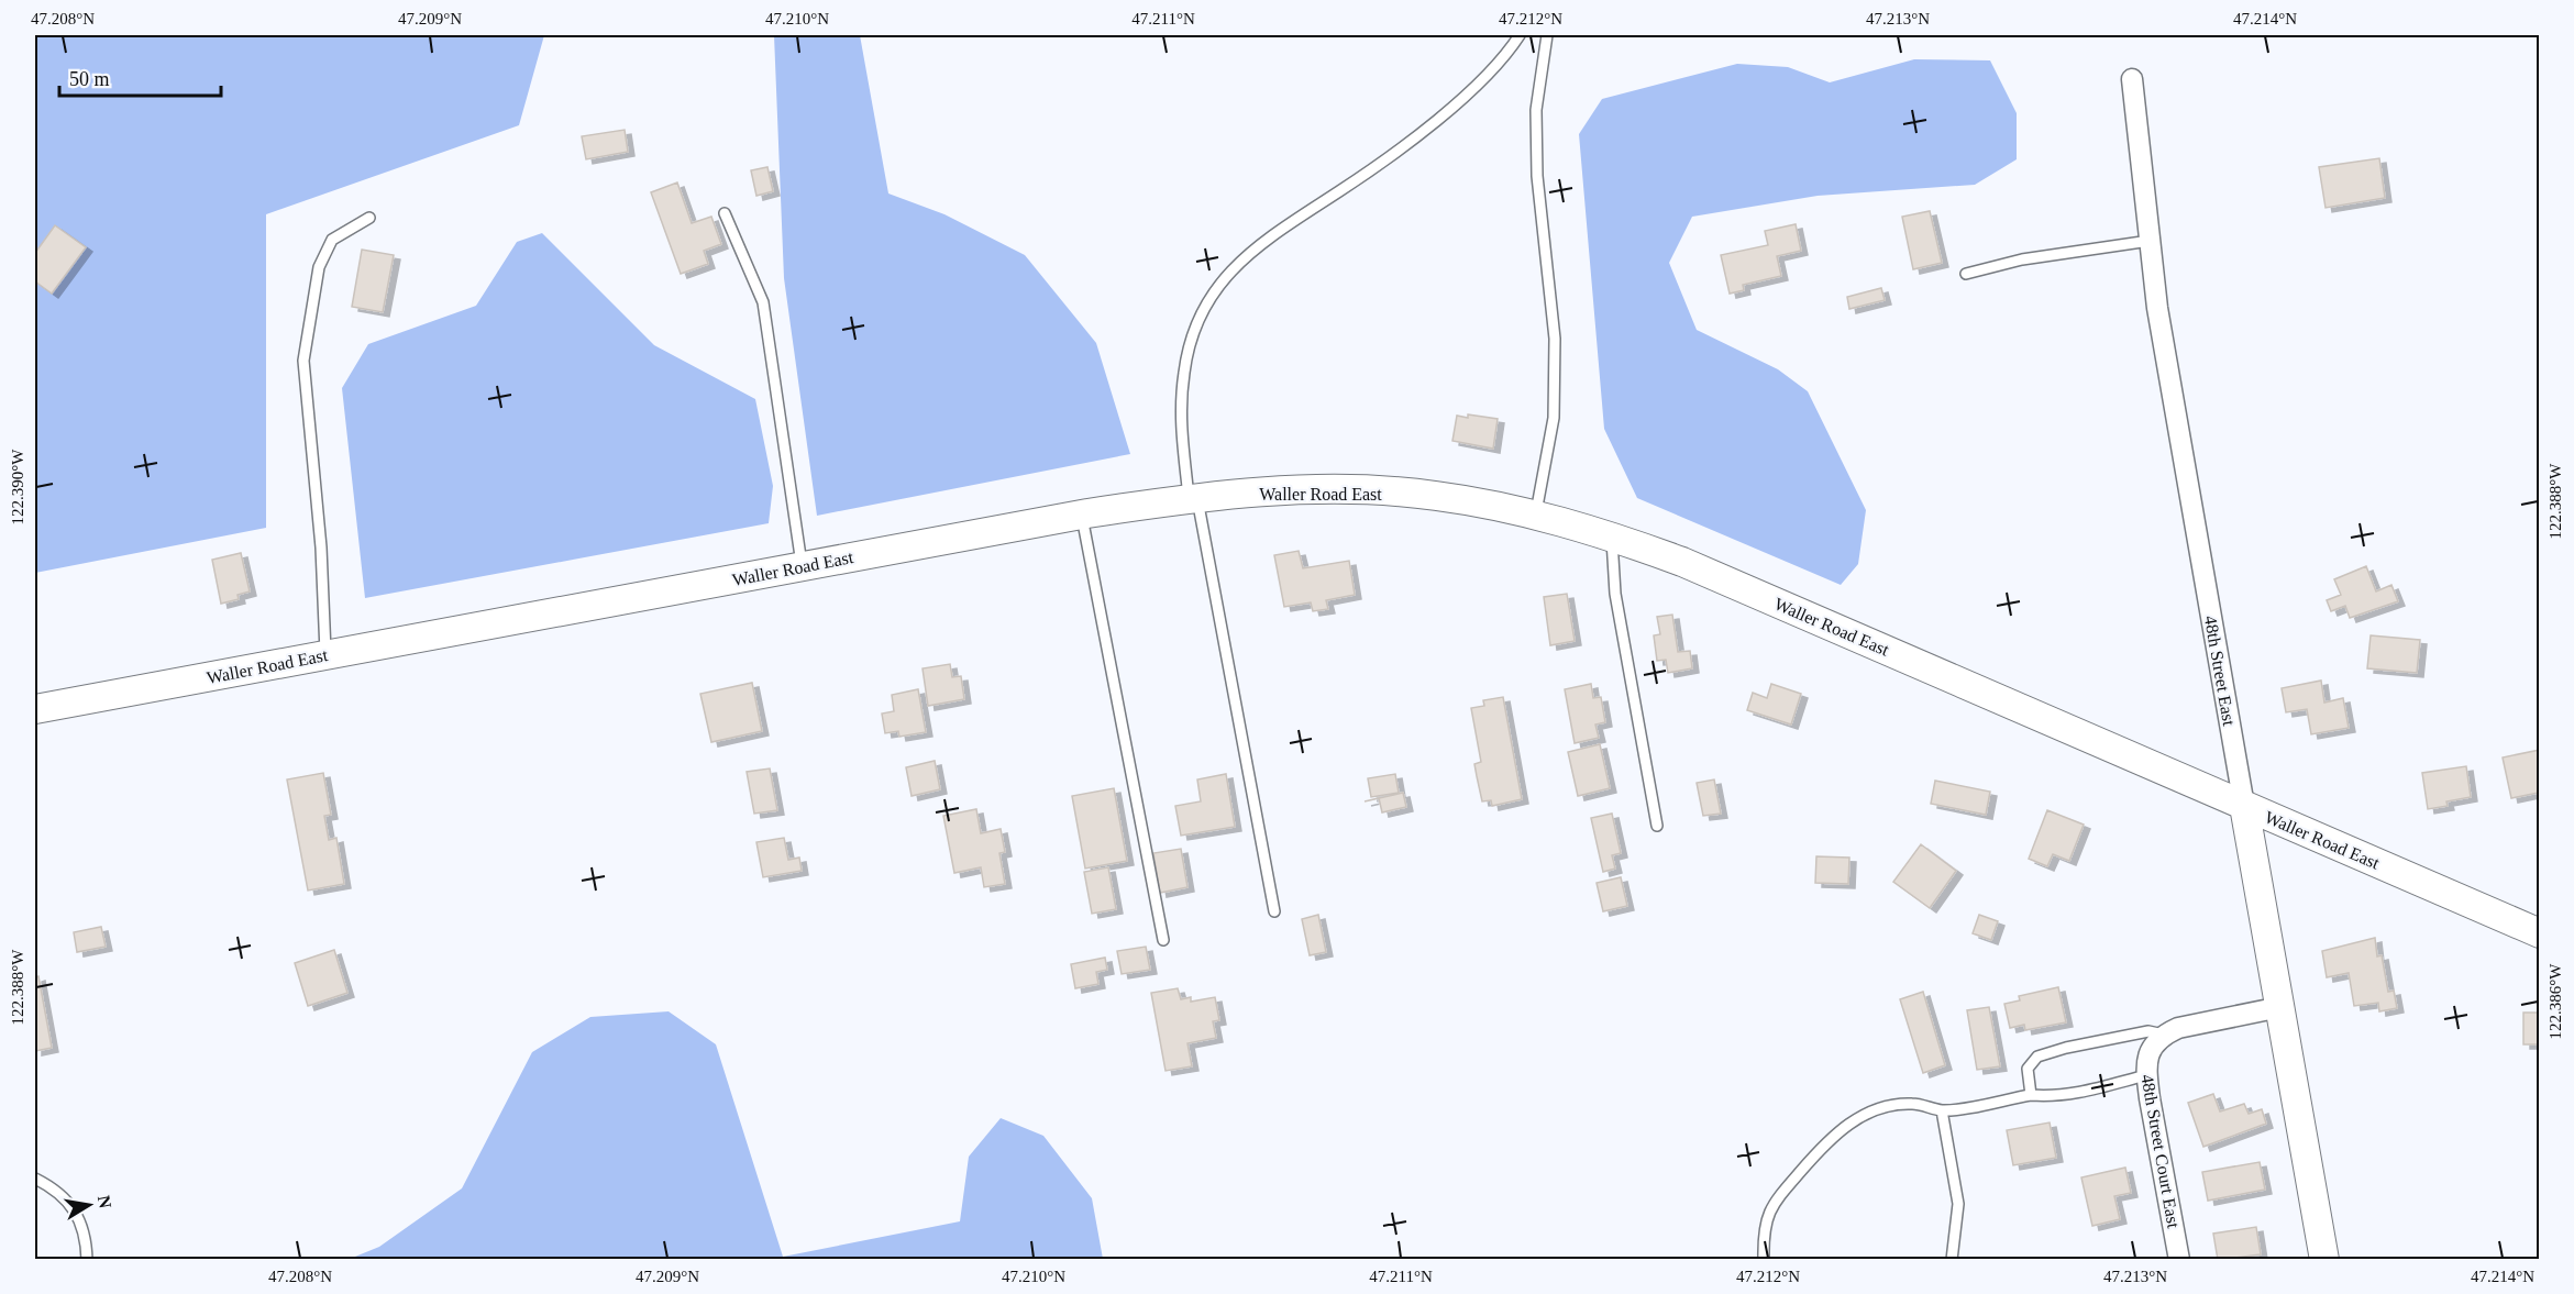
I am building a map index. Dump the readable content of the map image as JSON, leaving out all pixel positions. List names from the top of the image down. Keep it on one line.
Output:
{"streets":{"street":["Waller Road East","48th Street East","48th Street Court East"]},"crossings":[["Waller Road East","48th Street East"]],"scale_bar":"50 m","north":"right","coordinates":["47.208°N","47.209°N","47.210°N","47.211°N","47.212°N","47.213°N","47.214°N","122.390°W","122.388°W","122.386°W"]}
